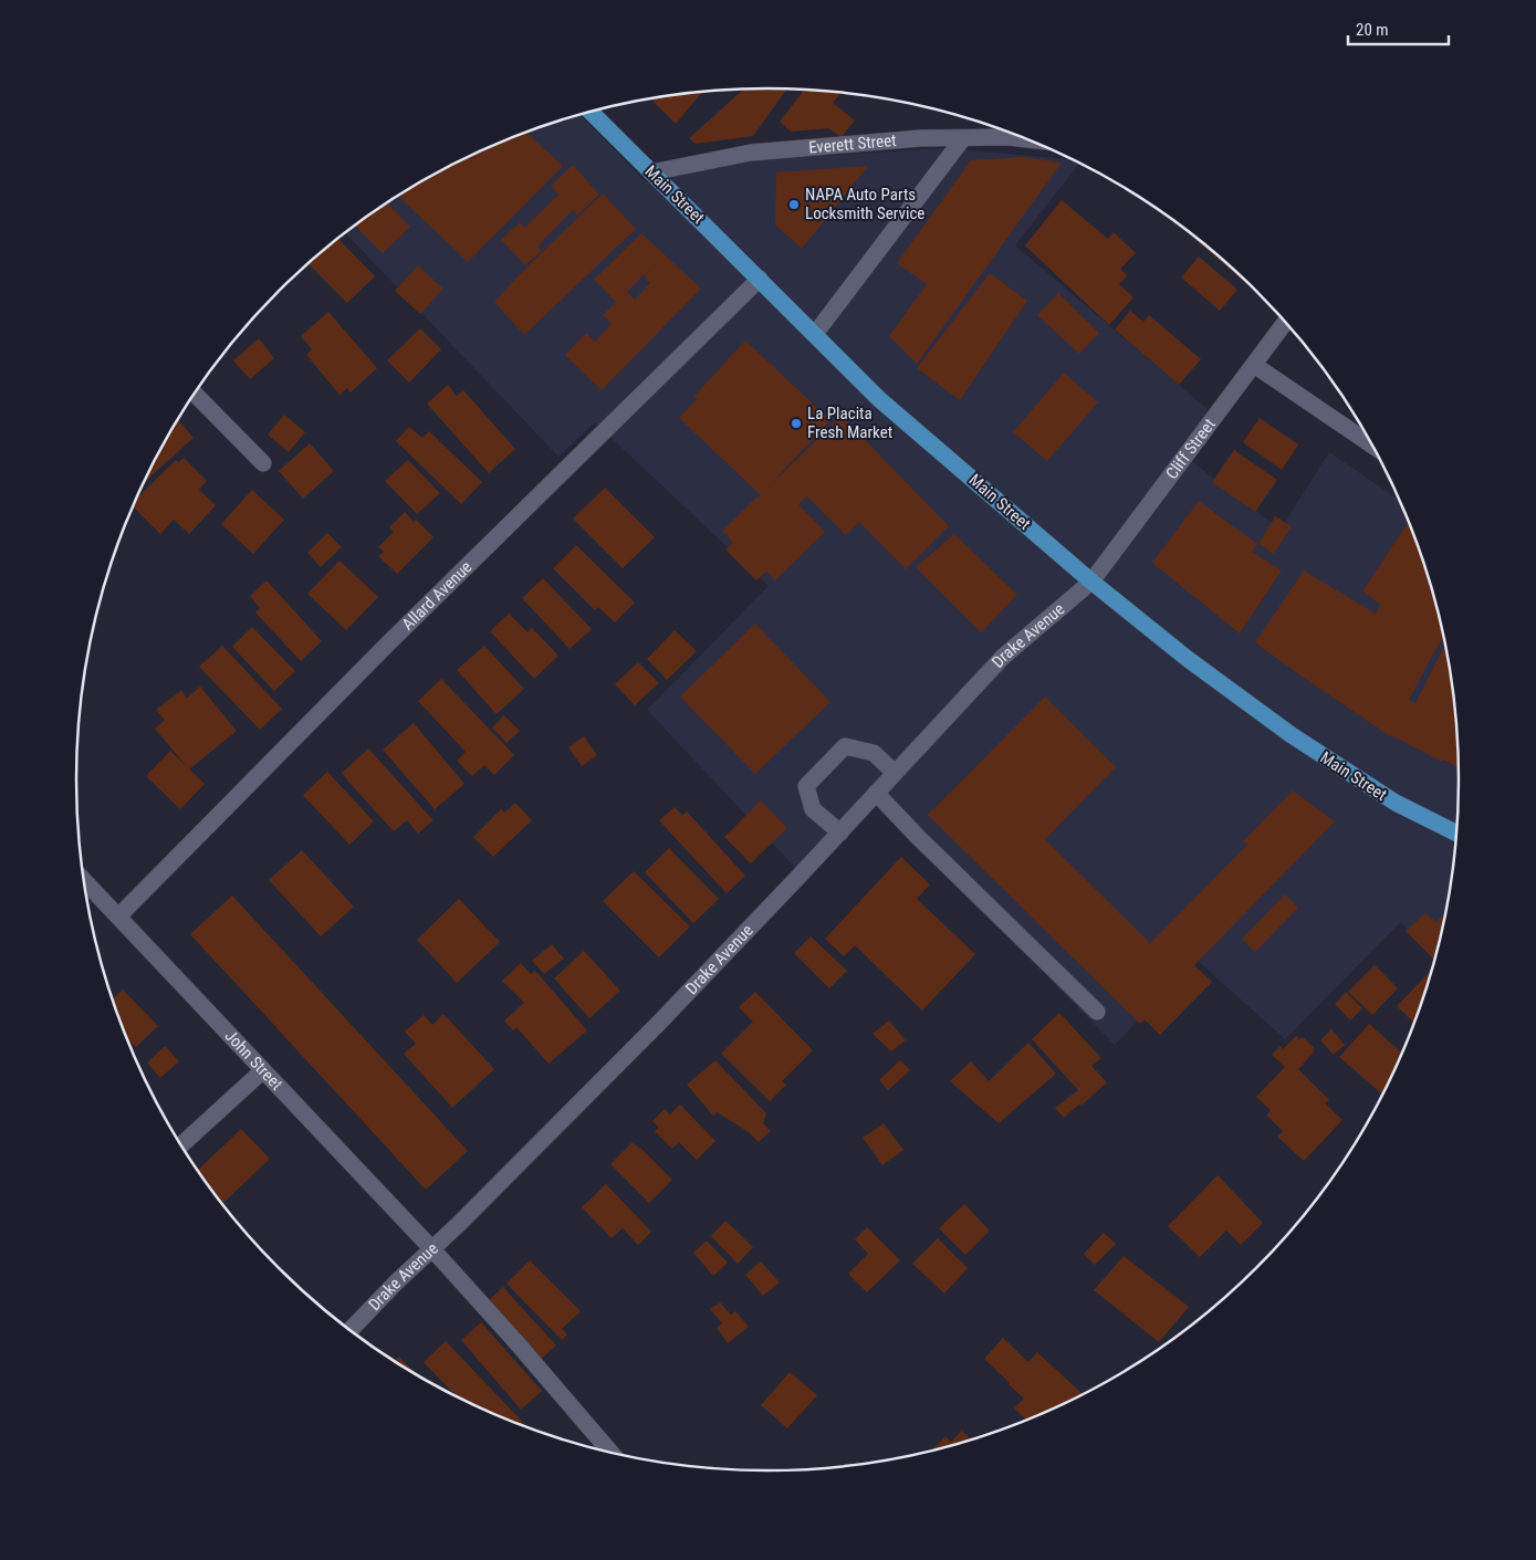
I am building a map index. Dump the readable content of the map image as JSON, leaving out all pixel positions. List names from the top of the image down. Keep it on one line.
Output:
{"streets":{"main road":["Main Street"],"street":["Everett Street","Cliff Street","Allard Avenue","Drake Avenue","John Street"]},"crossings":[["Everett Street","Main Street"],["Main Street","Cliff Street"],["Main Street","Allard Avenue"],["Main Street","Drake Avenue"],["Cliff Street","Drake Avenue"],["Allard Avenue","John Street"],["Drake Avenue","John Street"]],"places":["NAPA Auto Parts Locksmith Service","La Placita Fresh Market"],"scale_bar":"20 m"}
